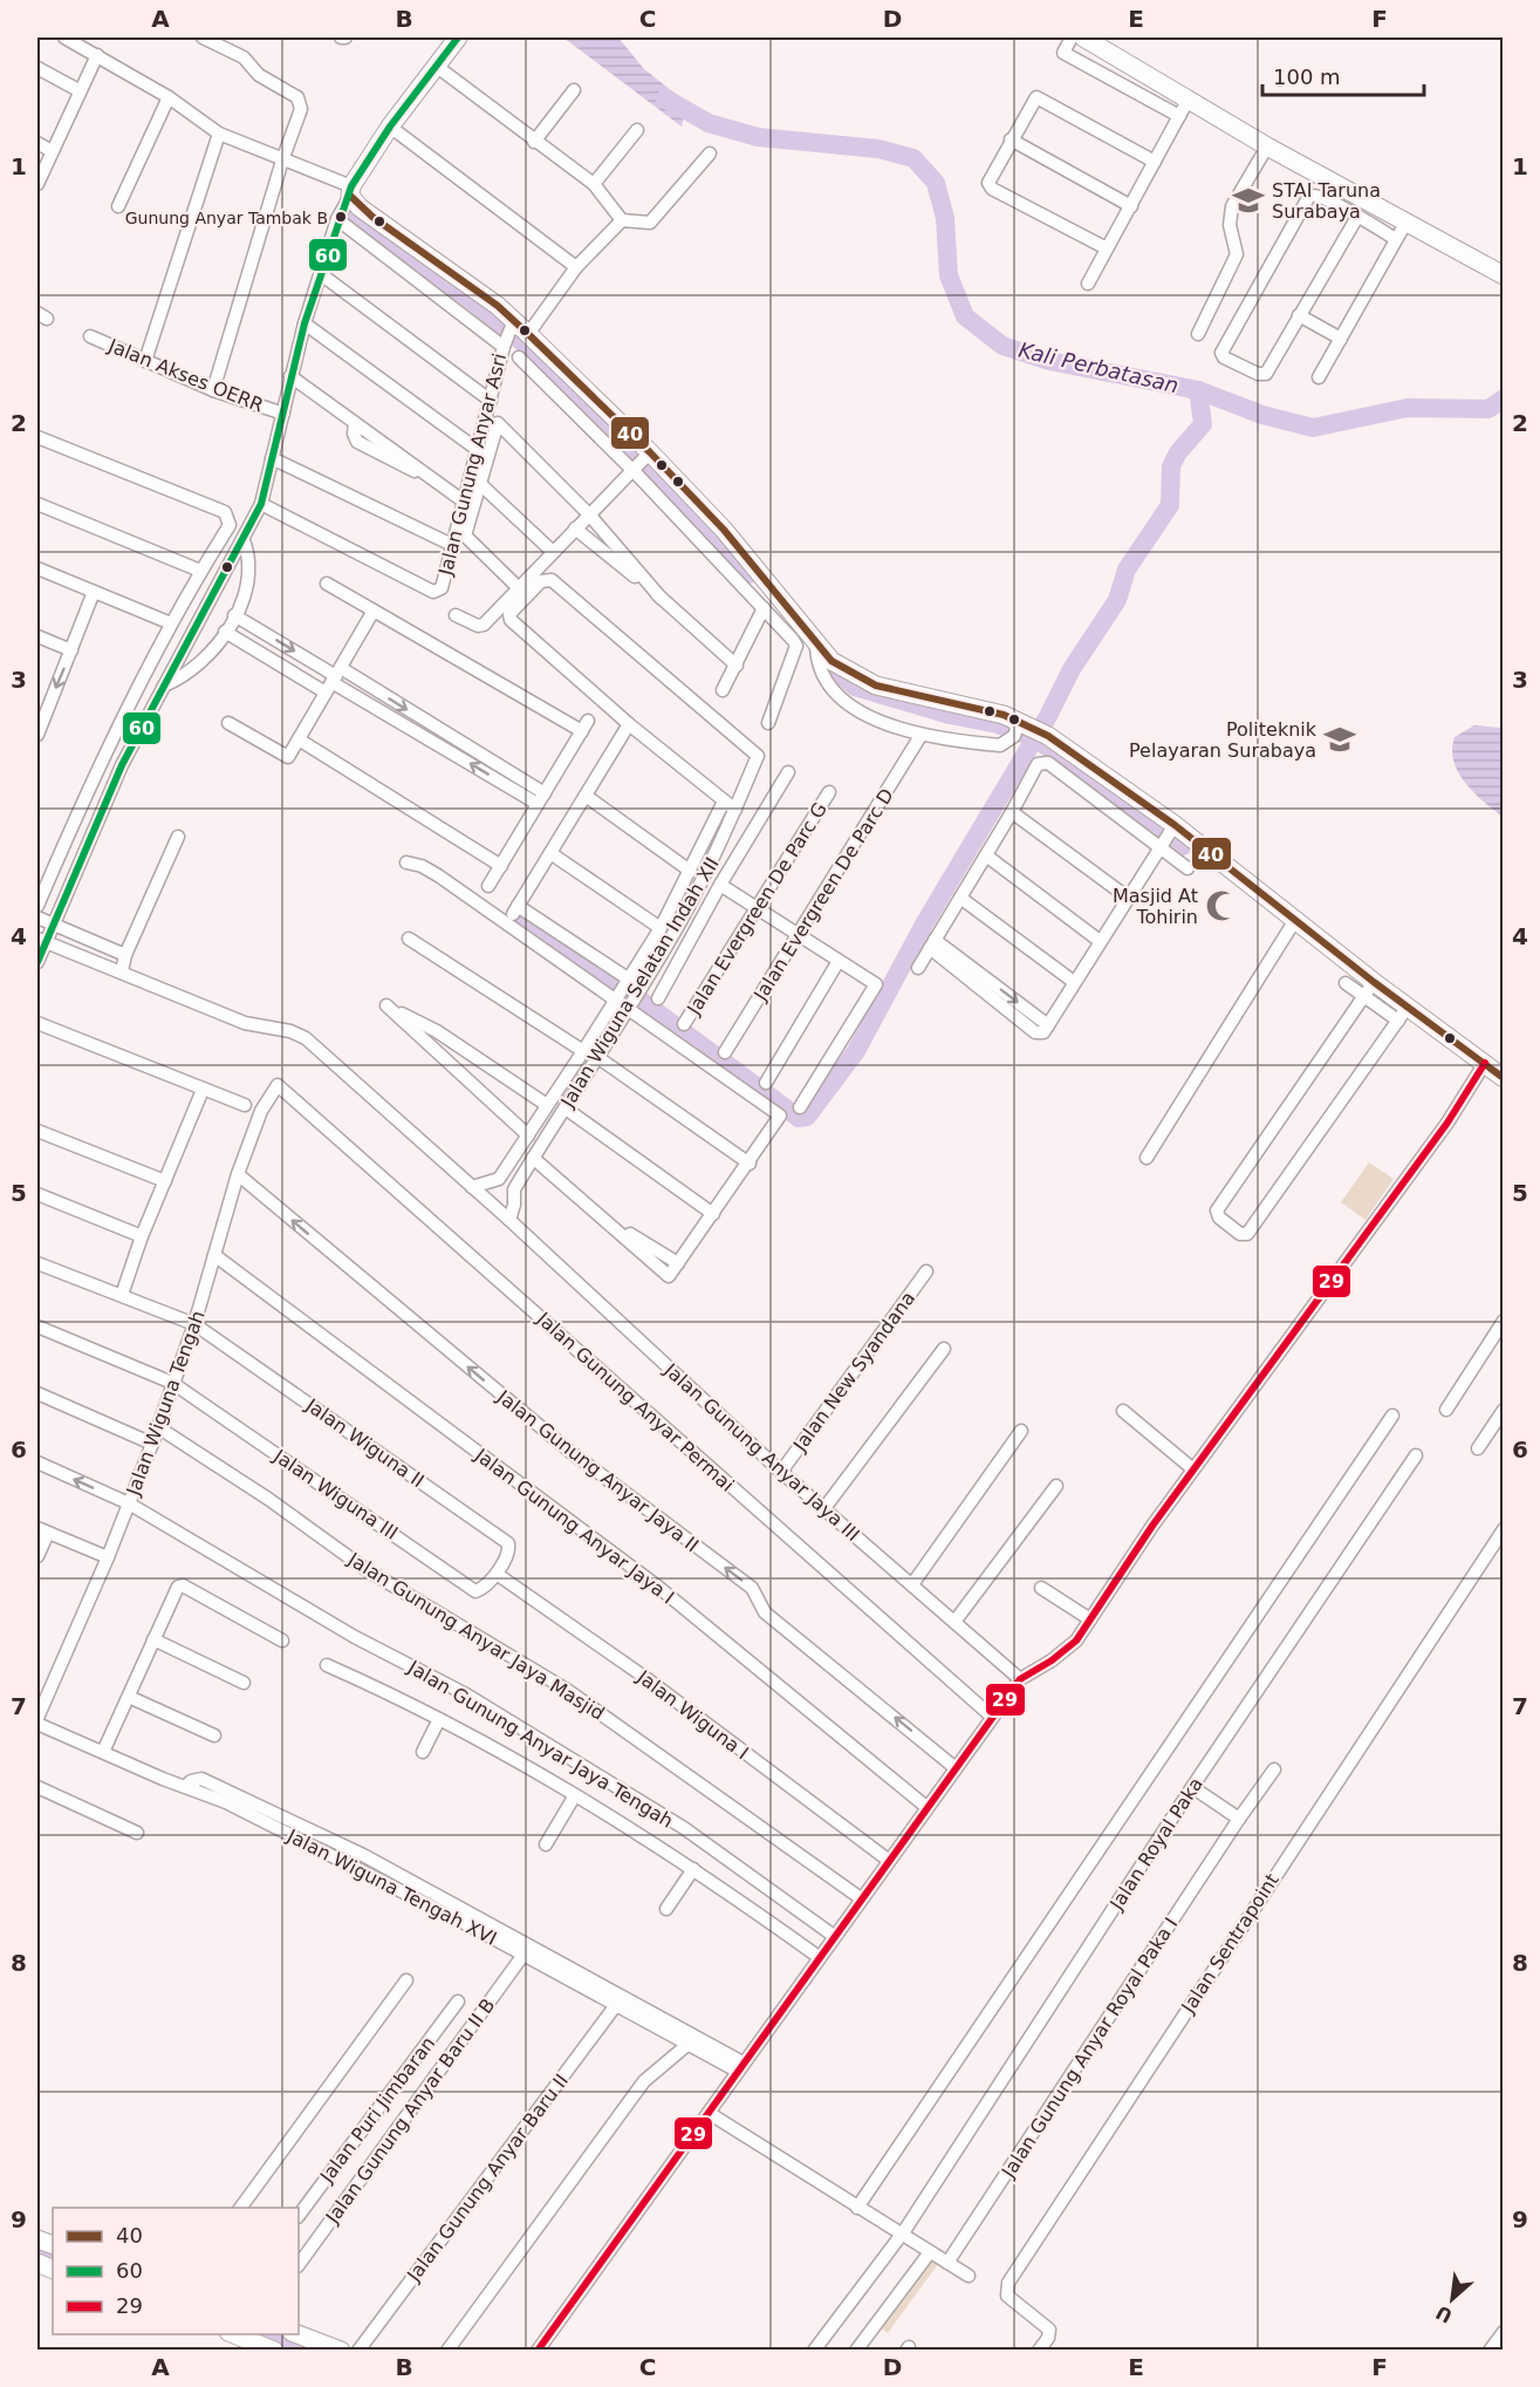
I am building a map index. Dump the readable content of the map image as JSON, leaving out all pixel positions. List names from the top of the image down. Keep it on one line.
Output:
{"streets":{"street":["Jalan Akses OERR","Jalan Gunung Anyar Asri","Jalan Evergreen De Parc D","Jalan Evergreen De Parc G","Jalan Wiguna Selatan Indah XII","Jalan New Syandana","Jalan Gunung Anyar Permai","Jalan Wiguna Tengah","Jalan Wiguna II","Jalan Gunung Anyar Jaya III","Jalan Gunung Anyar Jaya II","Jalan Wiguna III","Jalan Gunung Anyar Jaya I","Jalan Gunung Anyar Jaya Masjid","Jalan Wiguna I","Jalan Gunung Anyar Jaya Tengah","Jalan Royal Paka","Jalan Wiguna Tengah XVI","Jalan Sentrapoint","Jalan Gunung Anyar Royal Paka I","Jalan Puri Jimbaran","Jalan Gunung Anyar Baru II B","Jalan Gunung Anyar Baru II"]},"crossings":[["Jalan Wiguna Selatan Indah XII","Jalan Gunung Anyar Jaya III"],["Jalan New Syandana","Jalan Gunung Anyar Jaya III"],["Jalan Gunung Anyar Permai","Jalan Wiguna Tengah"],["Jalan Wiguna Tengah","Jalan Wiguna II"],["Jalan Wiguna Tengah","Jalan Gunung Anyar Jaya II"],["Jalan Wiguna Tengah","Jalan Wiguna III"],["Jalan Wiguna Tengah","Jalan Gunung Anyar Jaya I"],["Jalan Wiguna Tengah","Jalan Gunung Anyar Jaya Masjid"],["Jalan Wiguna Tengah","Jalan Gunung Anyar Jaya Tengah"],["Jalan Wiguna Tengah","Jalan Wiguna Tengah XVI"],["Jalan Wiguna II","Jalan Wiguna III"],["Jalan Wiguna II","Jalan Wiguna I"],["Jalan Wiguna III","Jalan Wiguna I"],["Jalan Wiguna Tengah XVI","Jalan Gunung Anyar Baru II B"],["Jalan Wiguna Tengah XVI","Jalan Gunung Anyar Baru II"]],"one_way":["Jalan Gunung Anyar Jaya II"],"water":["Kali Perbatasan"],"places":{"school or university":["STAI Taruna Surabaya","Politeknik Pelayaran Surabaya"],"other":["Gunung Anyar Tambak B"],"mosque":["Masjid At Tohirin"]},"lines":["transit line 60","transit line 40","transit line 29"],"legend":["40","60","29"],"scale_bar":"100 m","north":"bottom left","grid":{"columns":["A","B","C","D","E","F"],"rows":["1","2","3","4","5","6","7","8","9"]}}
